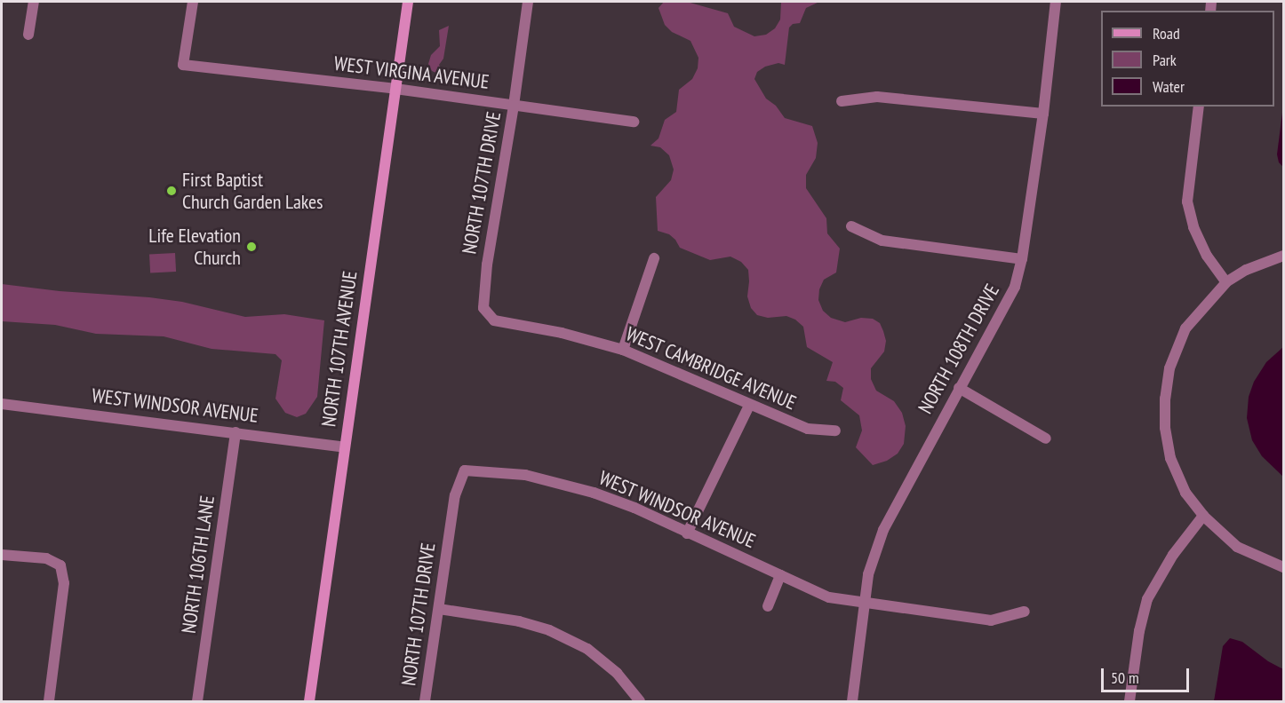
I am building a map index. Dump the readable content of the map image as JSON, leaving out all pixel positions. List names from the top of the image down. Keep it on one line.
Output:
{"streets":{"main road":["NORTH 107TH AVENUE"],"street":["WEST VIRGINA AVENUE","NORTH 107TH DRIVE","NORTH 108TH DRIVE","WEST CAMBRIDGE AVENUE","WEST WINDSOR AVENUE","NORTH 106TH LANE"]},"crossings":[["WEST VIRGINA AVENUE","NORTH 107TH DRIVE"],["WEST VIRGINA AVENUE","NORTH 107TH AVENUE"],["NORTH 107TH DRIVE","WEST CAMBRIDGE AVENUE"],["NORTH 107TH DRIVE","WEST WINDSOR AVENUE"],["NORTH 107TH AVENUE","WEST WINDSOR AVENUE"],["NORTH 108TH DRIVE","WEST WINDSOR AVENUE"],["WEST WINDSOR AVENUE","NORTH 106TH LANE"]],"places":["First Baptist Church Garden Lakes","Life Elevation Church"],"legend":["Road","Park","Water"],"scale_bar":"50 m"}
